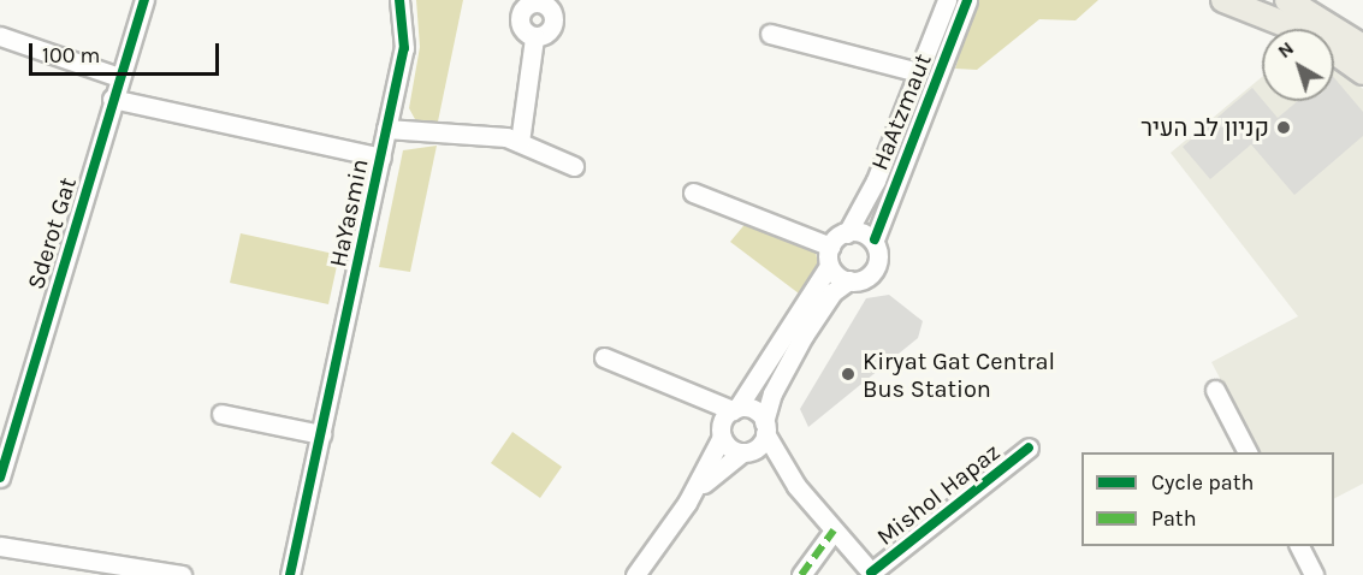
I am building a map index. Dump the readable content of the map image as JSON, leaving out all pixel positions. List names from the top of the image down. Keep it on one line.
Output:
{"streets":{"street":["HaAtzmaut","HaYasmin","Sderot Gat","Mishol Hapaz"]},"places":["קניון לב העיר","Kiryat Gat Central Bus Station"],"legend":["Cycle path","Path"],"scale_bar":"100 m","north":"top left"}
